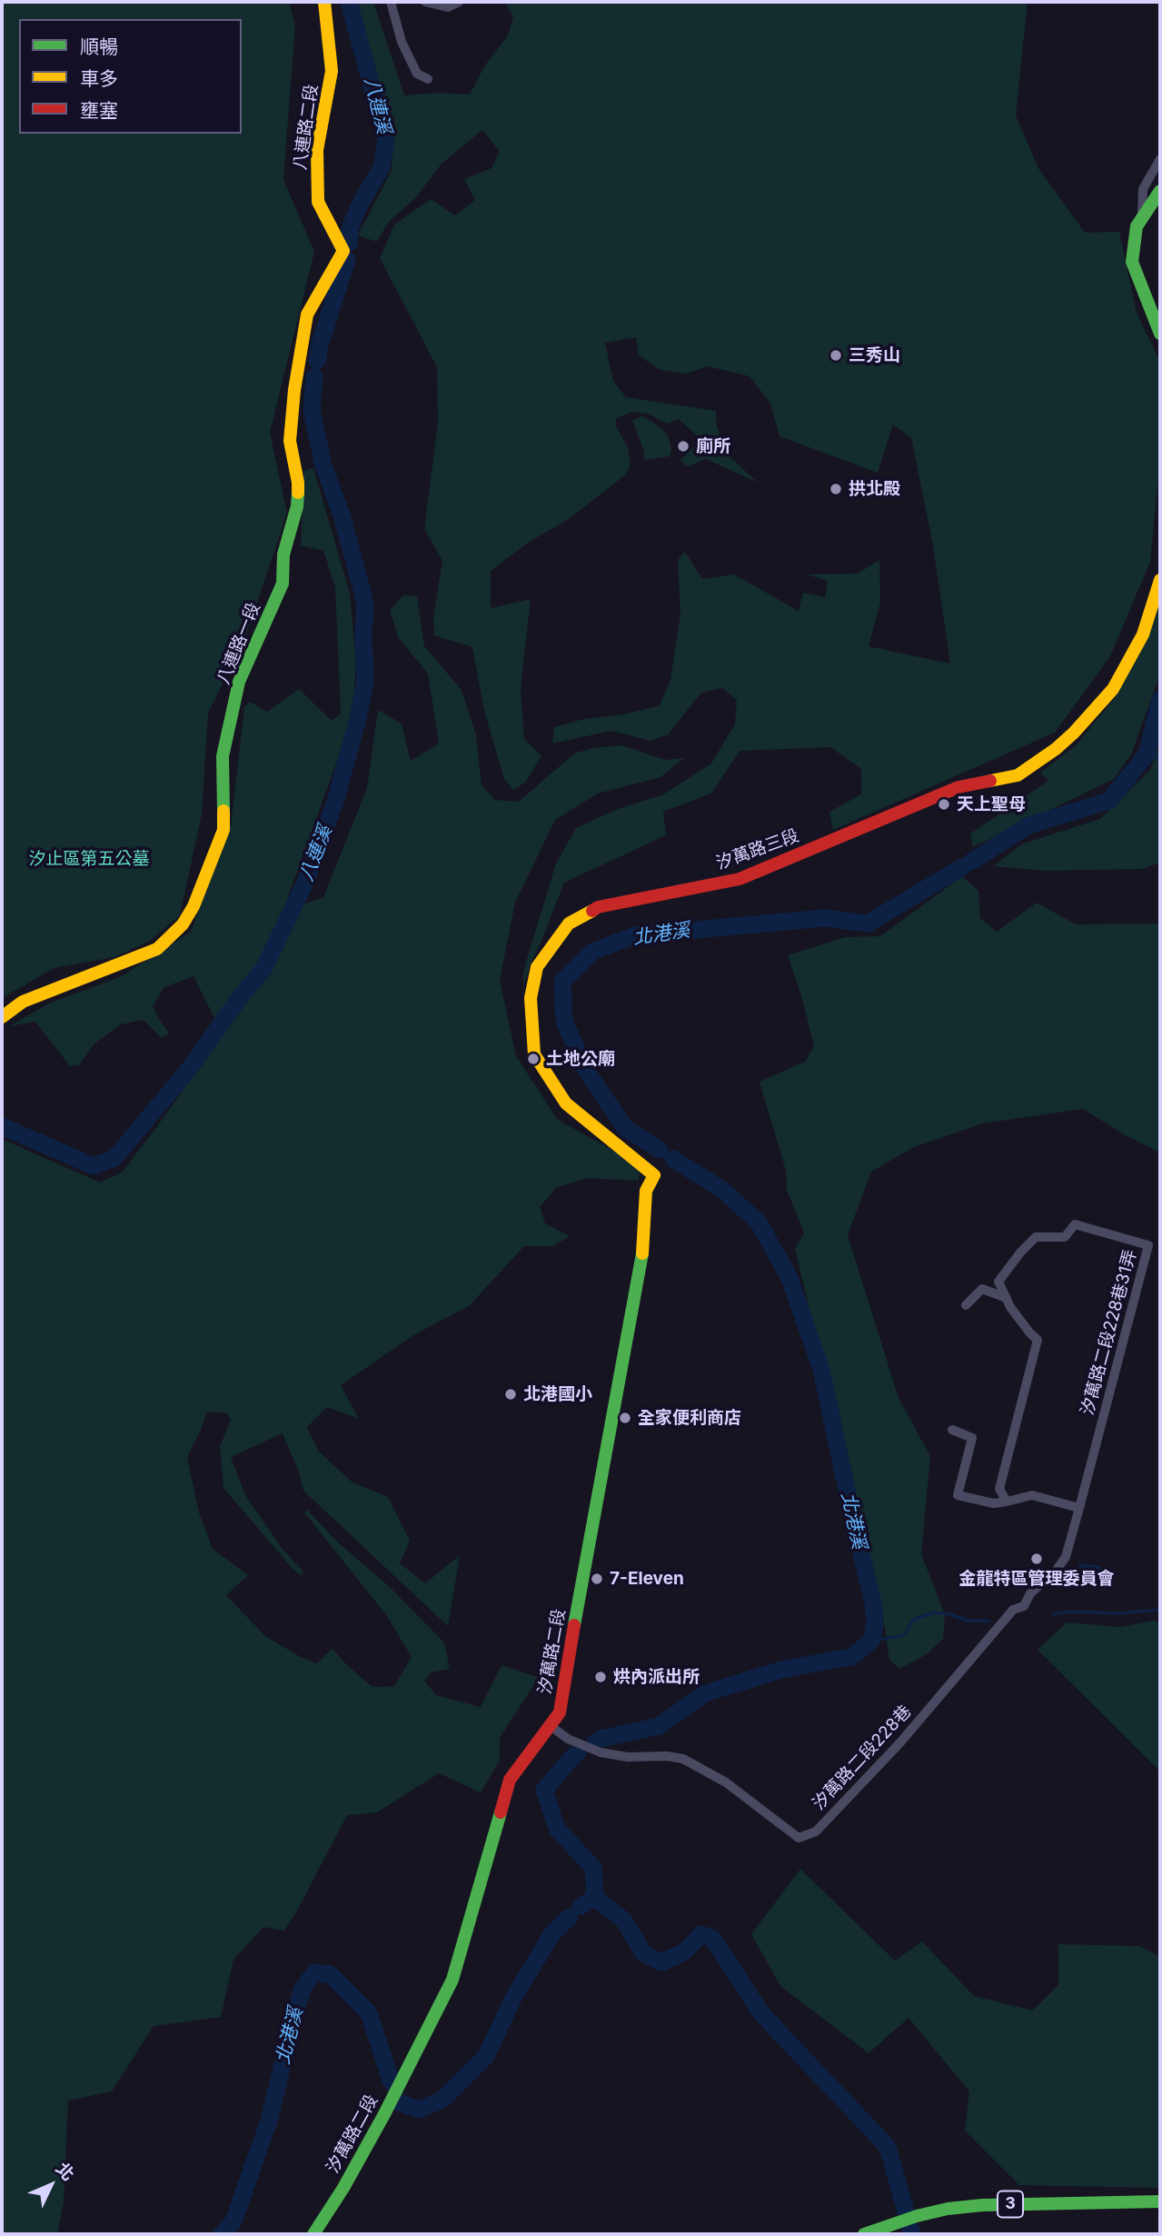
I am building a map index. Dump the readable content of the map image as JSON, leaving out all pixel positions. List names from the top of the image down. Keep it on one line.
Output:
{"streets":{"main road":["八連路二段","八連路一段","汐萬路三段","汐萬路二段","3"],"street":["汐萬路二段228巷31弄","汐萬路二段228巷"]},"crossings":[["八連路二段","八連路一段"],["汐萬路三段","汐萬路二段"],["汐萬路二段228巷31弄","汐萬路二段228巷"],["汐萬路二段","汐萬路二段228巷"]],"water":["八連溪","北港溪"],"parks":["汐止區第五公墓"],"places":["三秀山","廁所","拱北殿","天上聖母","土地公廟","北港國小","全家便利商店","金龍特區管理委員會","7-Eleven","烘內派出所"],"legend":["順暢","車多","壅塞"],"north":"top right"}
